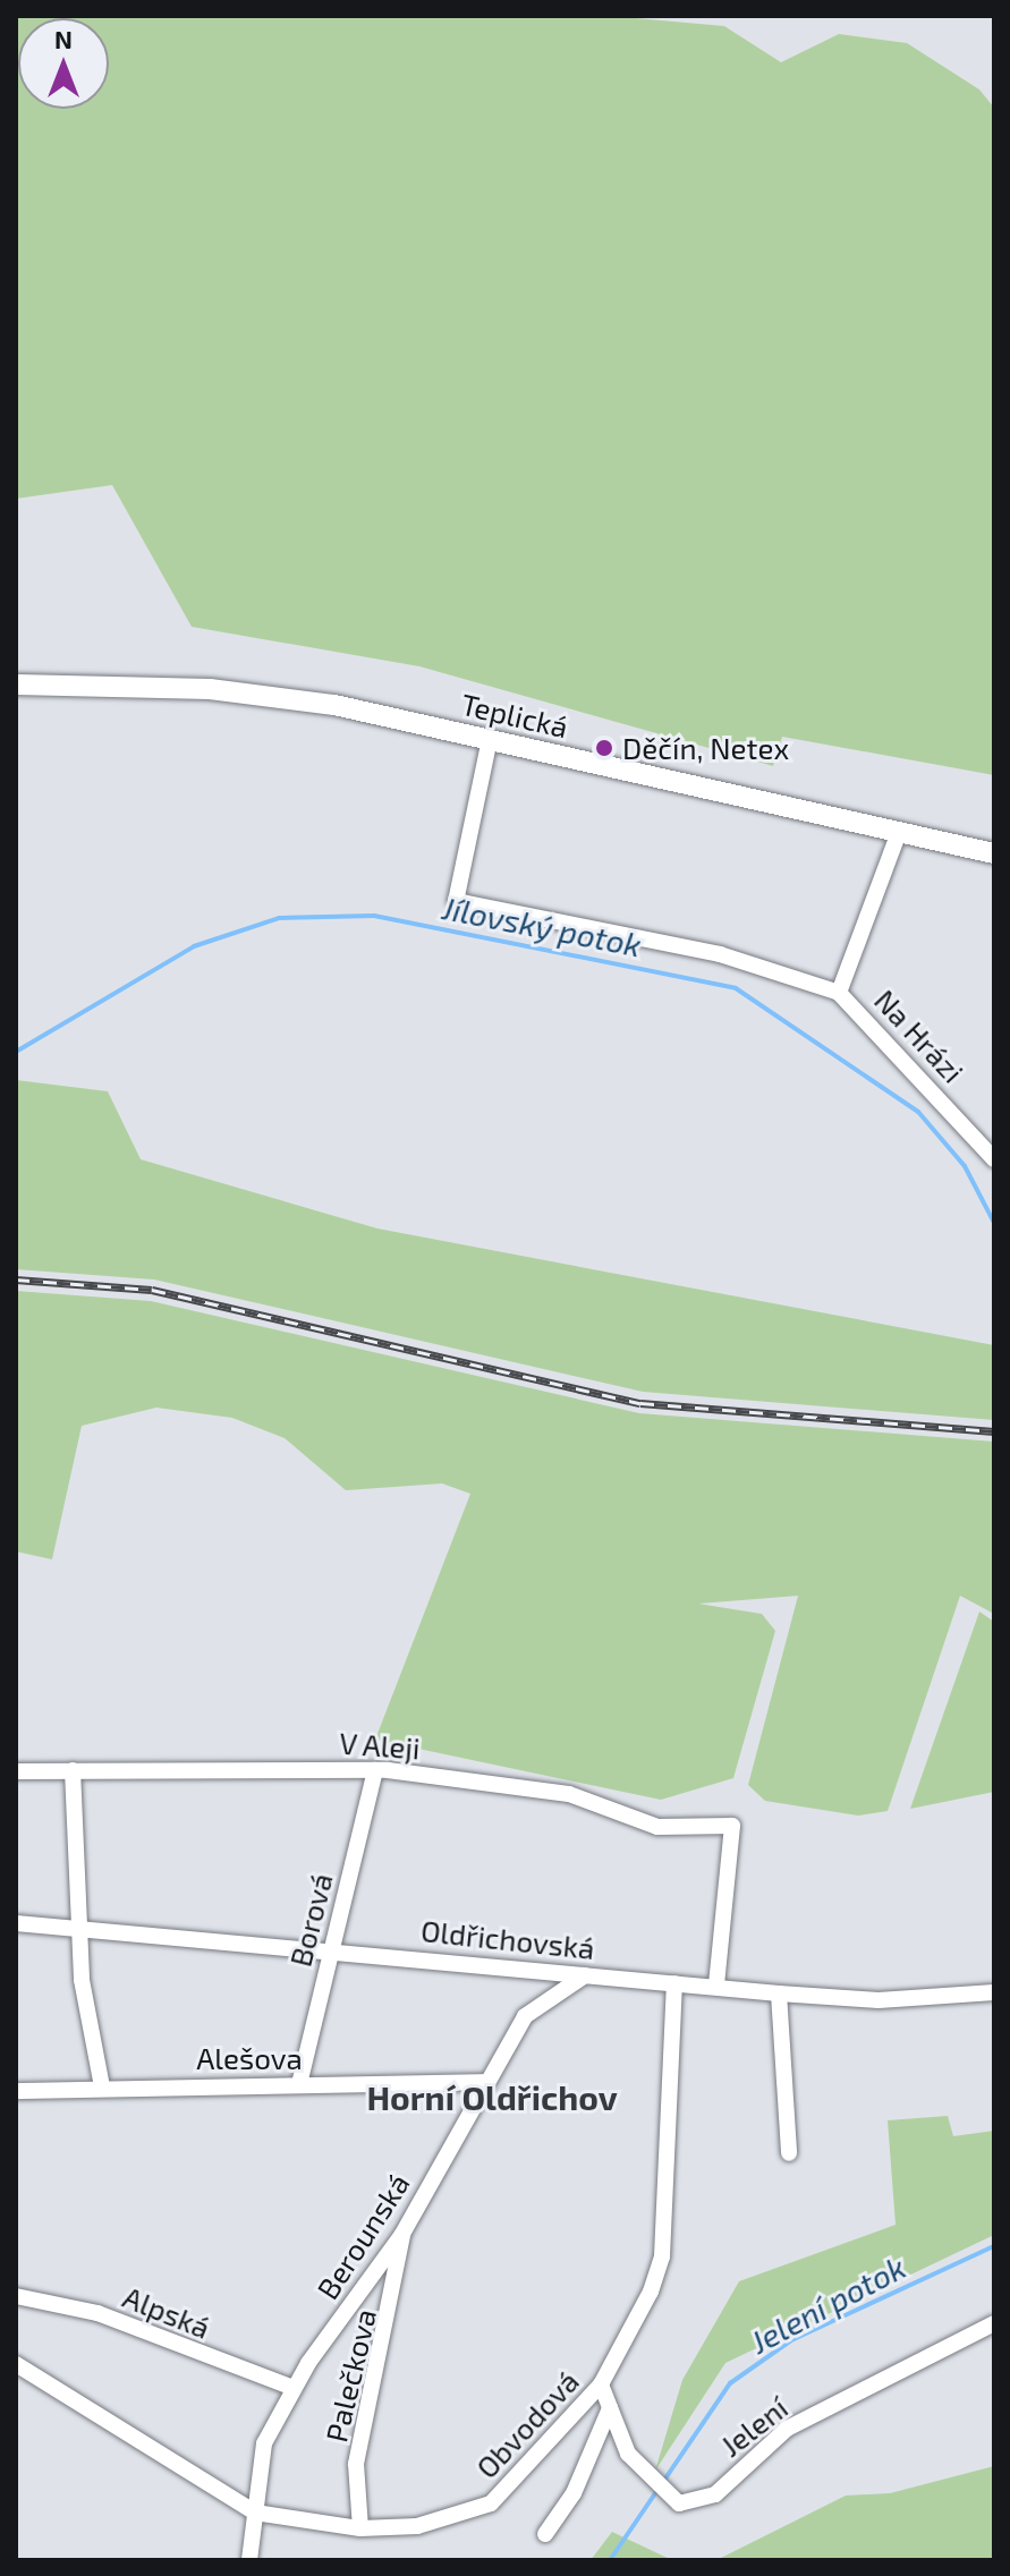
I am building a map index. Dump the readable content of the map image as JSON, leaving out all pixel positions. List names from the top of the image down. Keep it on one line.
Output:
{"streets":{"main road":["Teplická"],"street":["Na Hrázi","V Aleji","Borová","Oldřichovská","Alešova","Berounská","Alpská","Palečkova","Obvodová","Jelení"]},"crossings":[["V Aleji","Borová"],["V Aleji","Oldřichovská"],["Borová","Oldřichovská"],["Borová","Alešova"],["Oldřichovská","Berounská"],["Oldřichovská","Obvodová"],["Alešova","Berounská"],["Berounská","Alpská"],["Berounská","Palečkova"],["Berounská","Obvodová"],["Palečkova","Obvodová"],["Obvodová","Jelení"]],"districts":["Horní Oldřichov"],"water":["Jílovský potok","Jelení potok"],"places":["Děčín, Netex"],"north":"top"}
